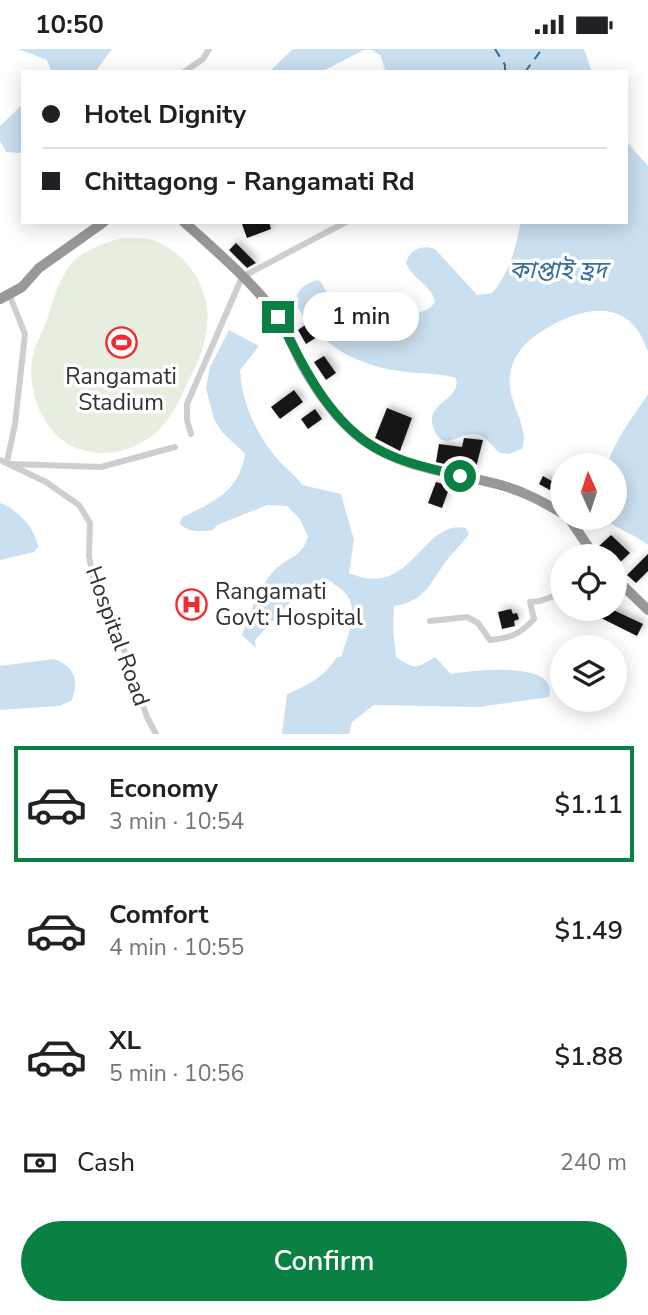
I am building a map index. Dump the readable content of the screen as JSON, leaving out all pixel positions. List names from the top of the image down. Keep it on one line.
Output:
{"streets":{"street":["Hospital Road"]},"water":["কাপ্তাই হ্রদ"],"places":{"sports":["Rangamati Stadium"],"hospital":["Rangamati Govt: Hospital"]},"north":"top","page":{"status":"10:50","banner":["Hotel Dignity","Chittagong - Rangamati Rd"],"bubble":"1 min","list":[{"name":"Economy","note":"3 min · 10:54","value":"$1.11"},{"name":"Comfort","note":"4 min · 10:55","value":"$1.49"},{"name":"XL","note":"5 min · 10:56","value":"$1.88"}],"pay":["Cash","240 m"],"buttons":"Confirm"}}
